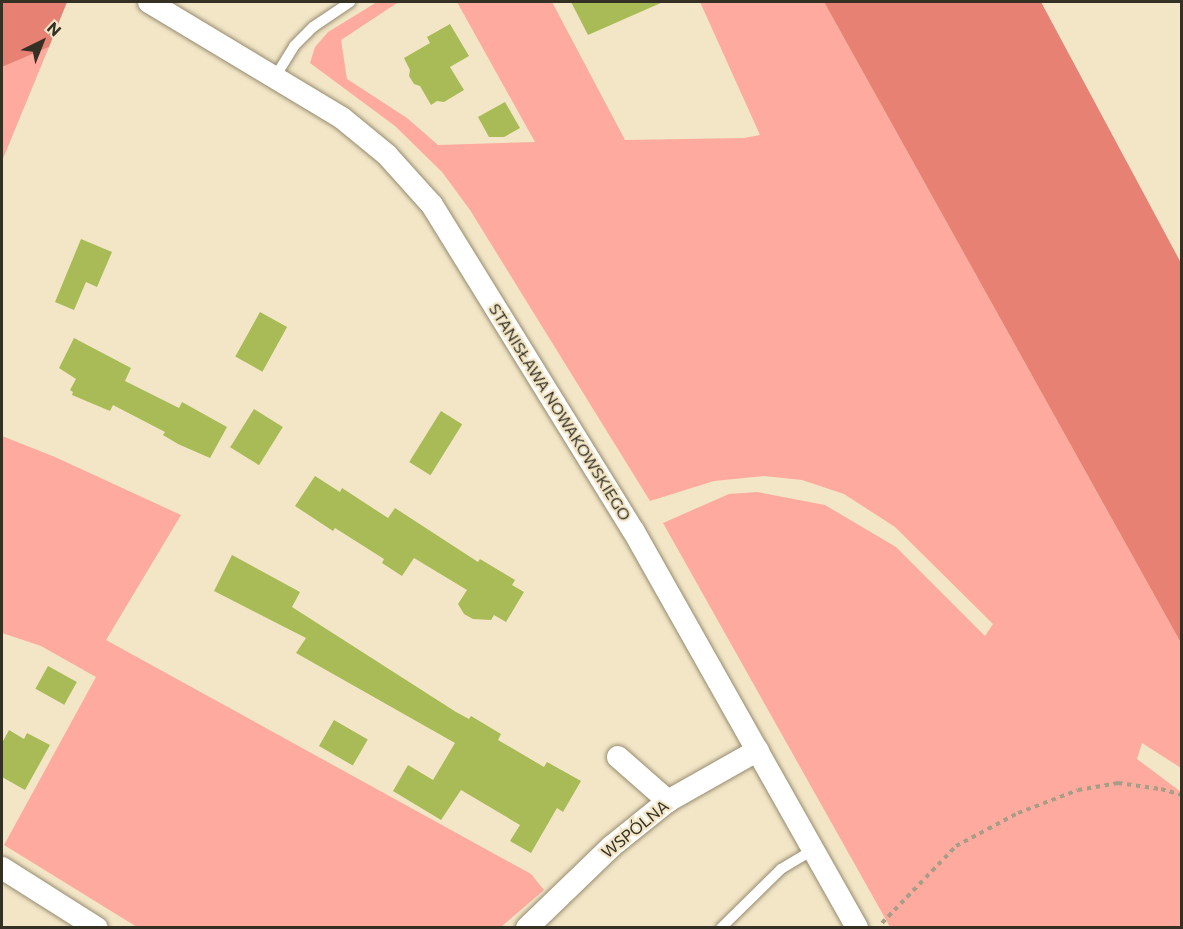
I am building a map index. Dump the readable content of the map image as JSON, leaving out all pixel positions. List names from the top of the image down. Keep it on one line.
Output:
{"streets":{"street":["STANISŁAWA NOWAKOWSKIEGO","WSPÓLNA"]},"crossings":[["STANISŁAWA NOWAKOWSKIEGO","WSPÓLNA"]],"north":"top right"}
